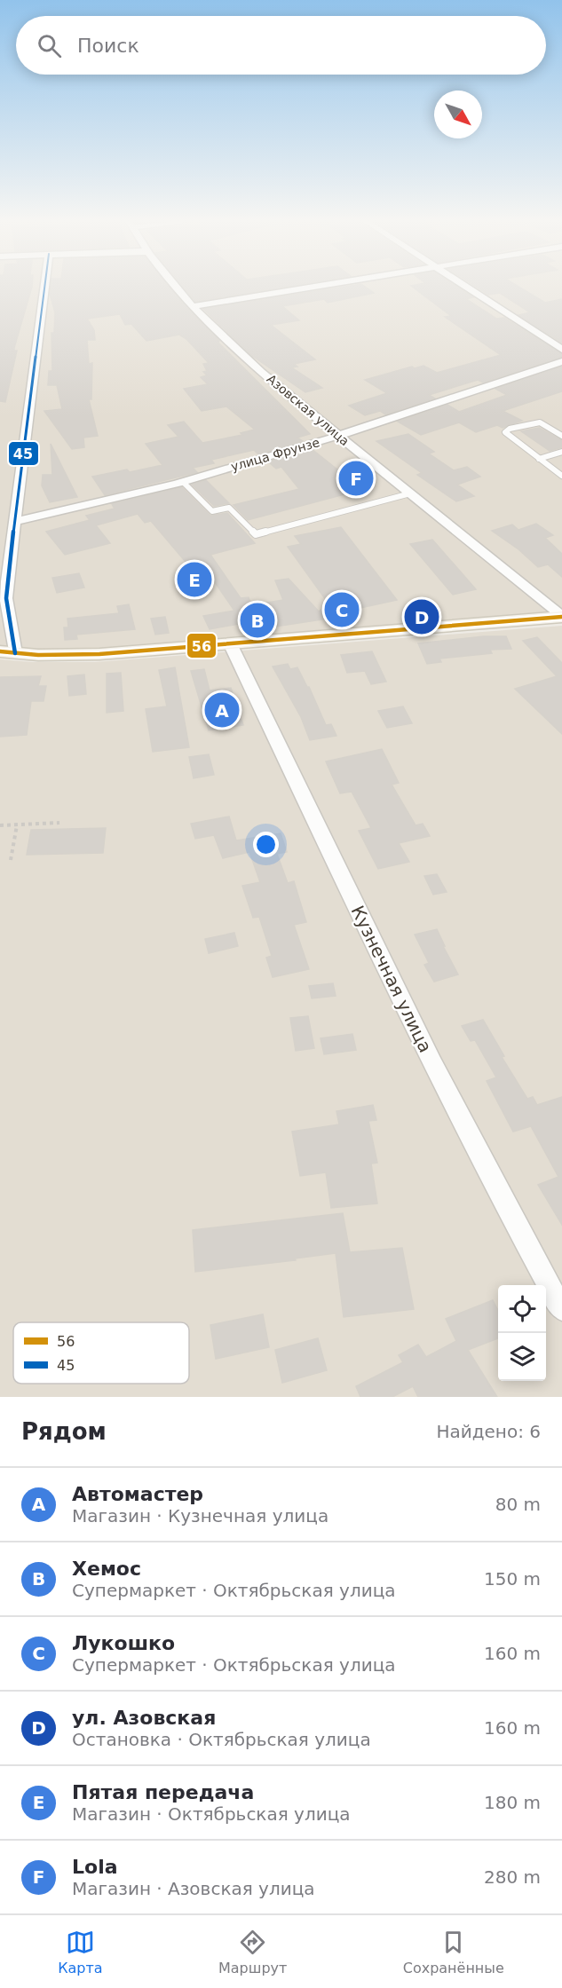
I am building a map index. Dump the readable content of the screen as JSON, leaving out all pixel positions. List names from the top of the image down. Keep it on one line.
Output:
{"streets":{"street":["Азовская улица","улица Фрунзе","Кузнечная улица"]},"crossings":[["Азовская улица","улица Фрунзе"]],"lines":["transit line 45","transit line 56"],"legend":["56","45"],"north":"bottom right","page":{"search":"Поиск","pins":["F","E","C","D","B","A"],"heading":["Рядом","Найдено: 6"],"list":[{"mark":"A","name":"Автомастер","note":"Магазин · Кузнечная улица","value":"80 m"},{"mark":"B","name":"Хемос","note":"Супермаркет · Октябрьская улица","value":"150 m"},{"mark":"C","name":"Лукошко","note":"Супермаркет · Октябрьская улица","value":"160 m"},{"mark":"D","name":"ул. Азовская","note":"Остановка · Октябрьская улица","value":"160 m"},{"mark":"E","name":"Пятая передача","note":"Магазин · Октябрьская улица","value":"180 m"},{"mark":"F","name":"Lola","note":"Магазин · Азовская улица","value":"280 m"}],"nav":["Карта","Маршрут","Сохранённые"]}}
